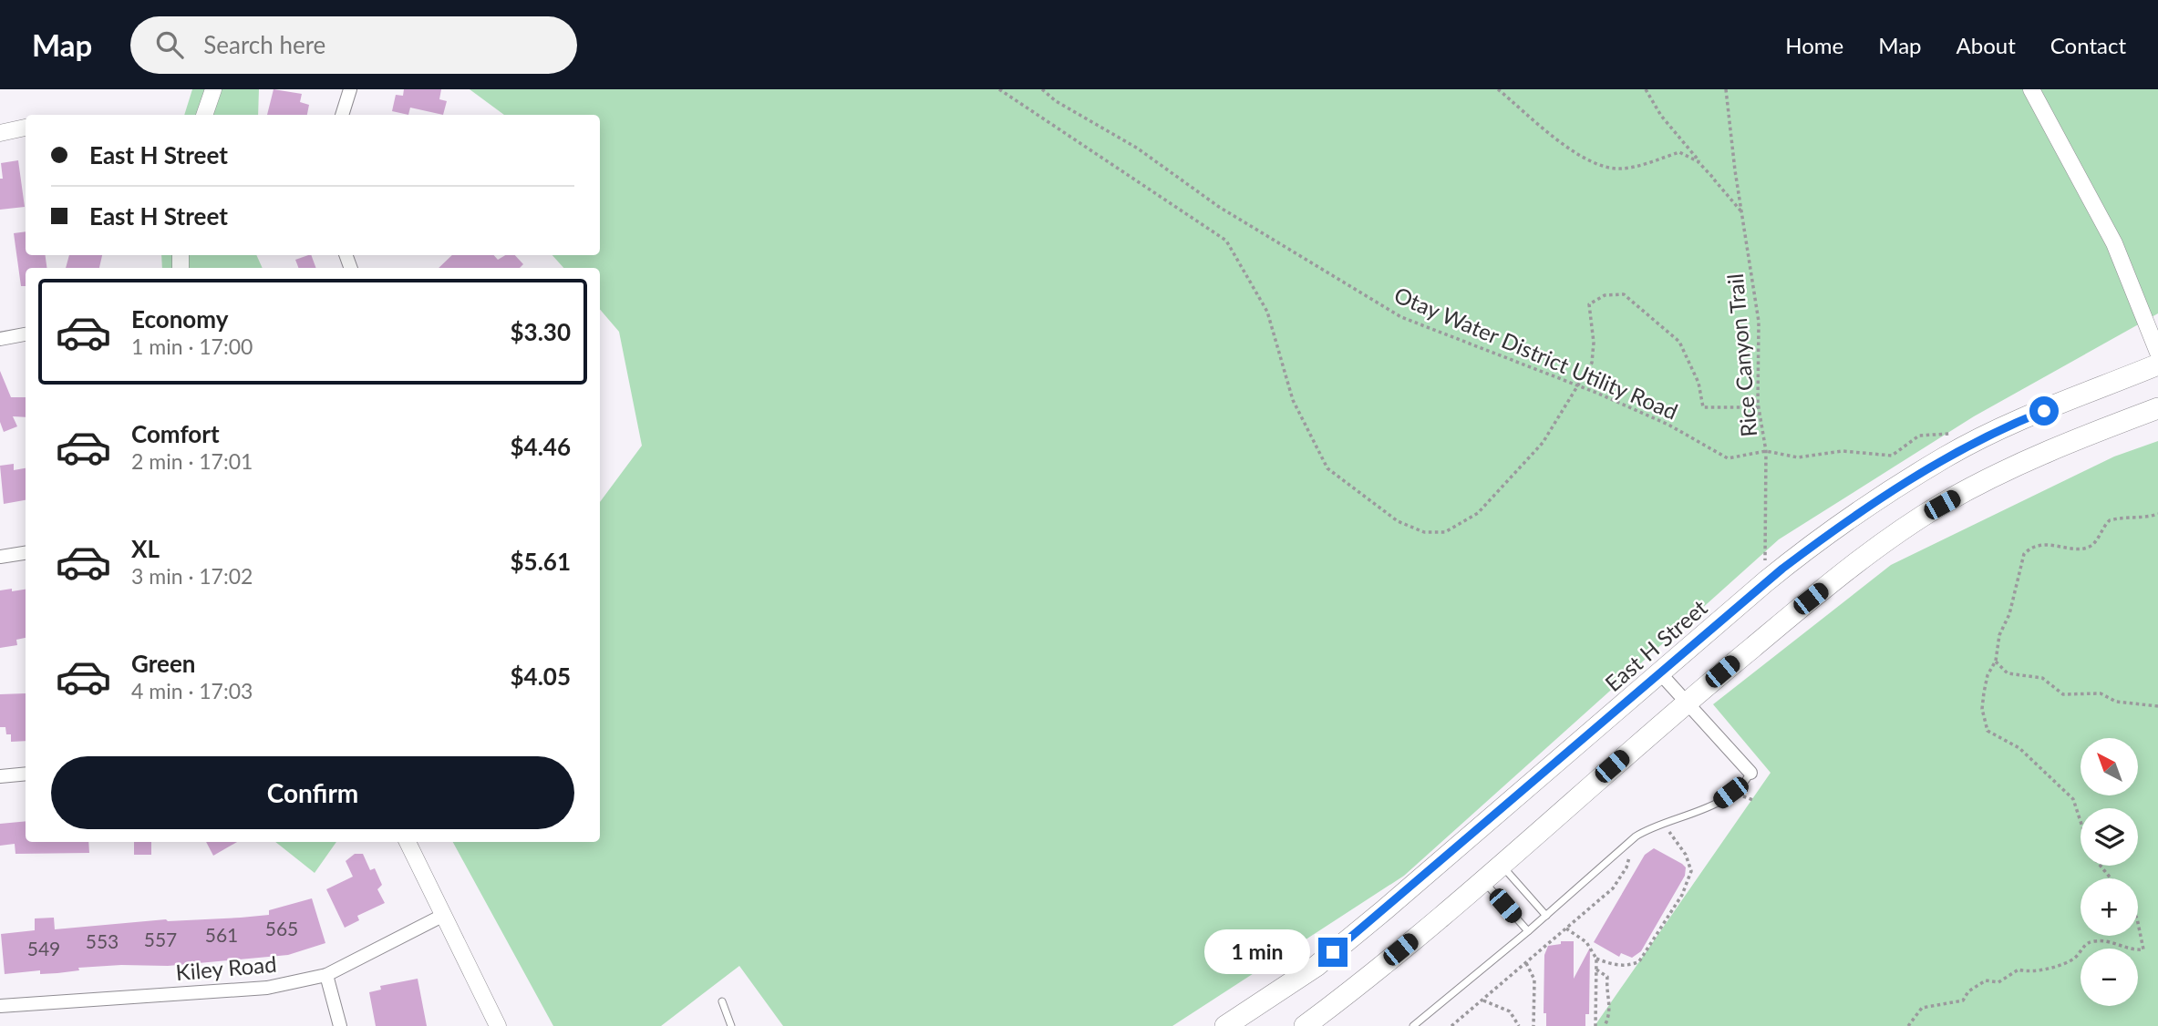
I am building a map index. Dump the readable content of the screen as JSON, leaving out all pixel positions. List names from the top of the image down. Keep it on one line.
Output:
{"streets":{"main road":["East H Street"],"street":["Kiley Road"],"path":["Otay Water District Utility Road","Rice Canyon Trail"]},"crossings":[["Otay Water District Utility Road","Rice Canyon Trail"],["Rice Canyon Trail","East H Street"]],"house_numbers":["565","561","557","553","549"],"north":"top left","page":{"header":"Map","search":"Search here","nav":["Home","Map","About","Contact"],"banner":["East H Street","East H Street"],"list":[{"name":"Economy","note":"1 min · 17:00","value":"$3.30"},{"name":"Comfort","note":"2 min · 17:01","value":"$4.46"},{"name":"XL","note":"3 min · 17:02","value":"$5.61"},{"name":"Green","note":"4 min · 17:03","value":"$4.05"}],"map_buttons":["+","−"],"buttons":"Confirm","bubble":"1 min"}}
